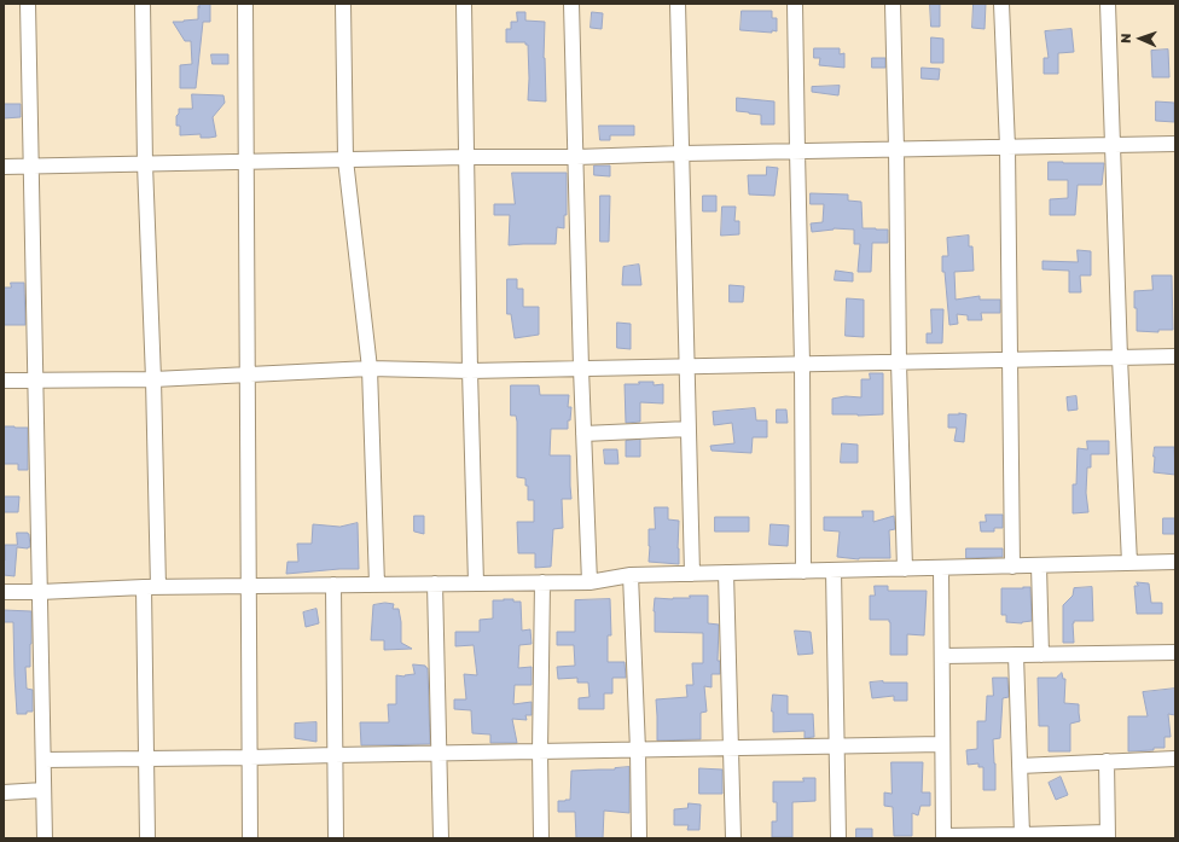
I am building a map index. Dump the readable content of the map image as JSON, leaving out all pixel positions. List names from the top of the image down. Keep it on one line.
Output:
{"north":"left"}
